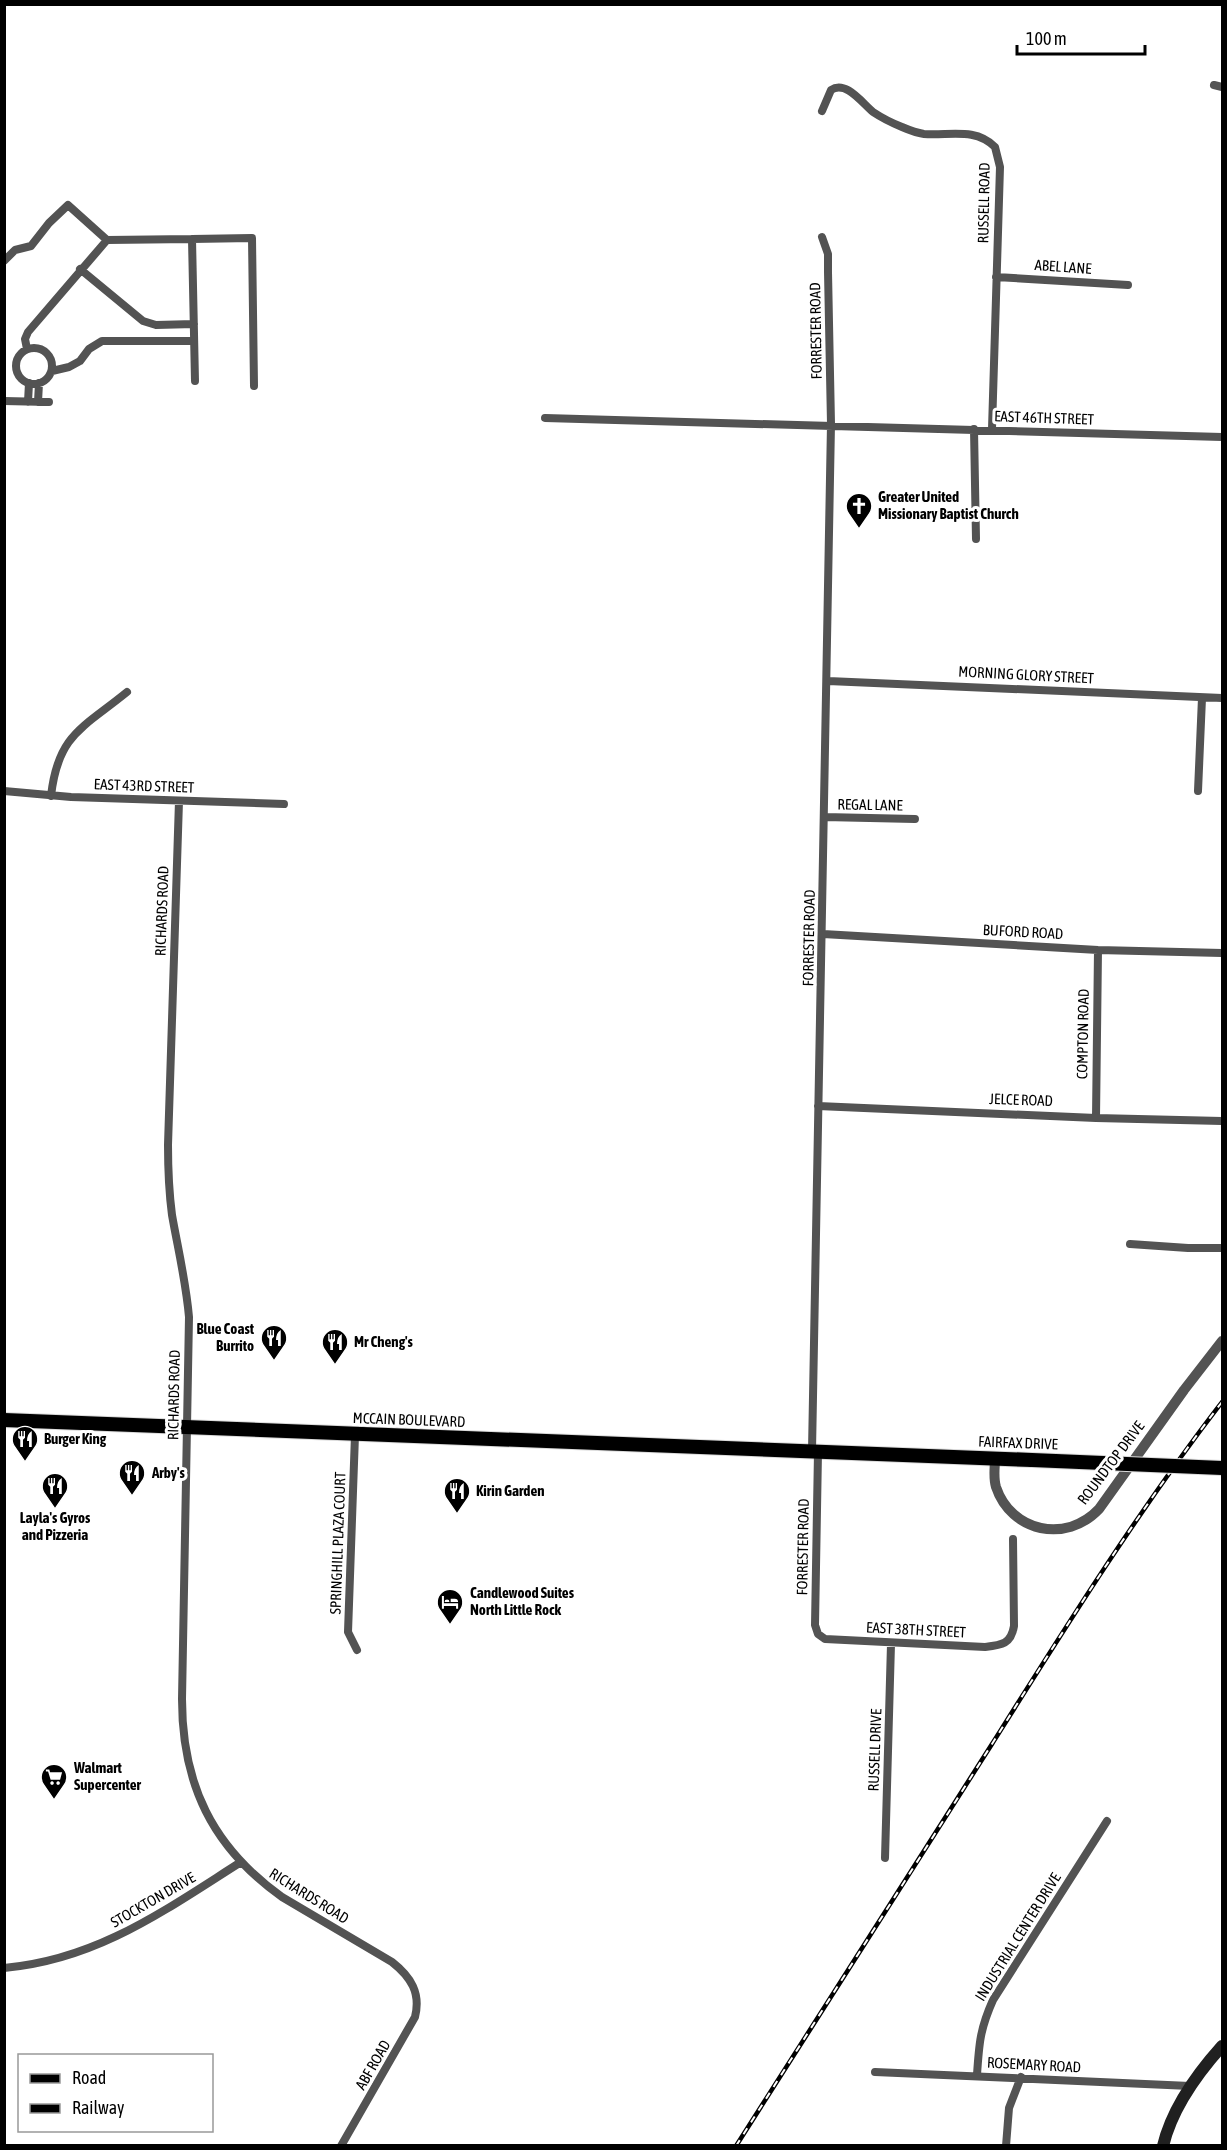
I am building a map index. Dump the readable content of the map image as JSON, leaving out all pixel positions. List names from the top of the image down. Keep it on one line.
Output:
{"streets":{"main road":["MCCAIN BOULEVARD","FAIRFAX DRIVE"],"street":["RUSSELL ROAD","ABEL LANE","FORRESTER ROAD","EAST 46TH STREET","MORNING GLORY STREET","EAST 43RD STREET","REGAL LANE","RICHARDS ROAD","BUFORD ROAD","COMPTON ROAD","JELCE ROAD","ROUNDTOP DRIVE","SPRINGHILL PLAZA COURT","EAST 38TH STREET","RUSSELL DRIVE","STOCKTON DRIVE","INDUSTRIAL CENTER DRIVE","ABF ROAD","ROSEMARY ROAD"]},"crossings":[["RUSSELL ROAD","ABEL LANE"],["RUSSELL ROAD","EAST 46TH STREET"],["FORRESTER ROAD","EAST 46TH STREET"],["FORRESTER ROAD","MORNING GLORY STREET"],["FORRESTER ROAD","REGAL LANE"],["FORRESTER ROAD","BUFORD ROAD"],["FORRESTER ROAD","JELCE ROAD"],["FORRESTER ROAD","MCCAIN BOULEVARD"],["FORRESTER ROAD","FAIRFAX DRIVE"],["FORRESTER ROAD","EAST 38TH STREET"],["EAST 43RD STREET","RICHARDS ROAD"],["RICHARDS ROAD","MCCAIN BOULEVARD"],["RICHARDS ROAD","STOCKTON DRIVE"],["RICHARDS ROAD","ABF ROAD"],["BUFORD ROAD","COMPTON ROAD"],["COMPTON ROAD","JELCE ROAD"],["MCCAIN BOULEVARD","FAIRFAX DRIVE"],["MCCAIN BOULEVARD","SPRINGHILL PLAZA COURT"],["FAIRFAX DRIVE","ROUNDTOP DRIVE"],["EAST 38TH STREET","RUSSELL DRIVE"],["INDUSTRIAL CENTER DRIVE","ROSEMARY ROAD"]],"places":{"church":["Greater United Missionary Baptist Church"],"restaurant":["Blue Coast Burrito","Mr Cheng's","Burger King","Arby's","Layla's Gyros and Pizzeria","Kirin Garden"],"hotel":["Candlewood Suites North Little Rock"],"supermarket":["Walmart Supercenter"]},"legend":["Road","Railway"],"scale_bar":"100 m"}
